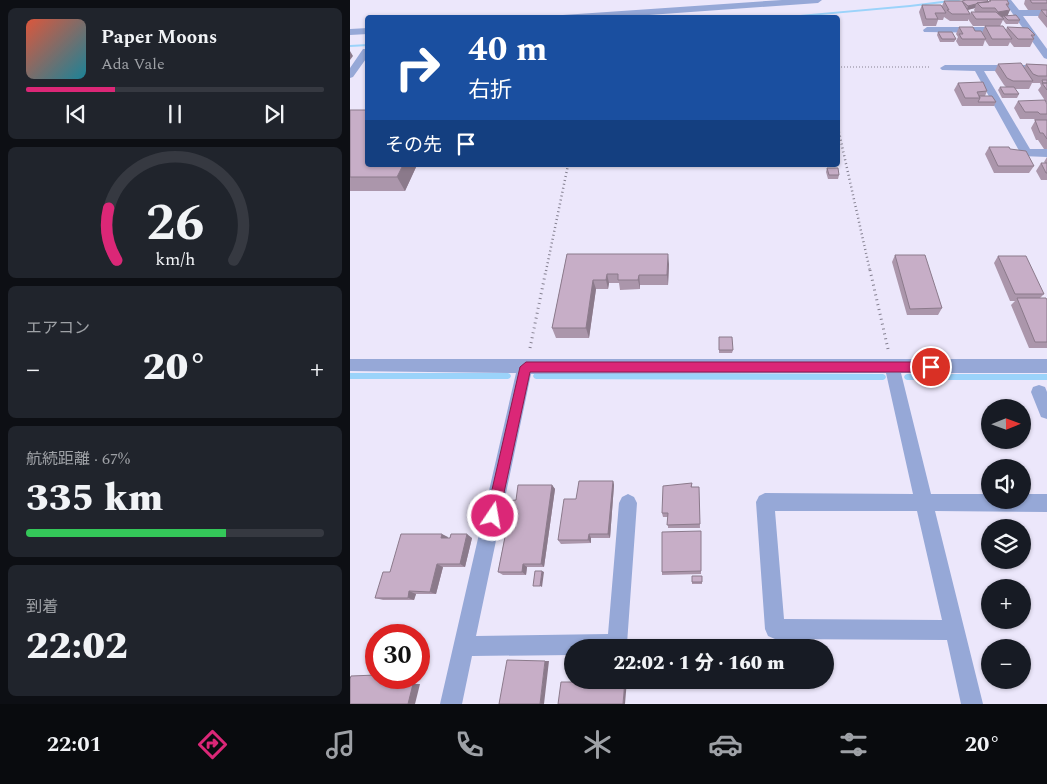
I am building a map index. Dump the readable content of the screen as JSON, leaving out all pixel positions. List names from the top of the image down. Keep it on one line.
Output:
{"north":"right","page":{"turn":["40 m","右折"],"song":["Paper Moons","Ada Vale"],"then":"その先","tile":["エアコン",["航続距離 · 67%","335 km"],["到着","22:02"]],"heat":["−","20°","+"],"map_buttons":["+","−"],"limit":"30","trip":"22:02 · 1 分 · 160 m","tabs":["22:01","20°"],"gauge":["26","km/h"]}}
